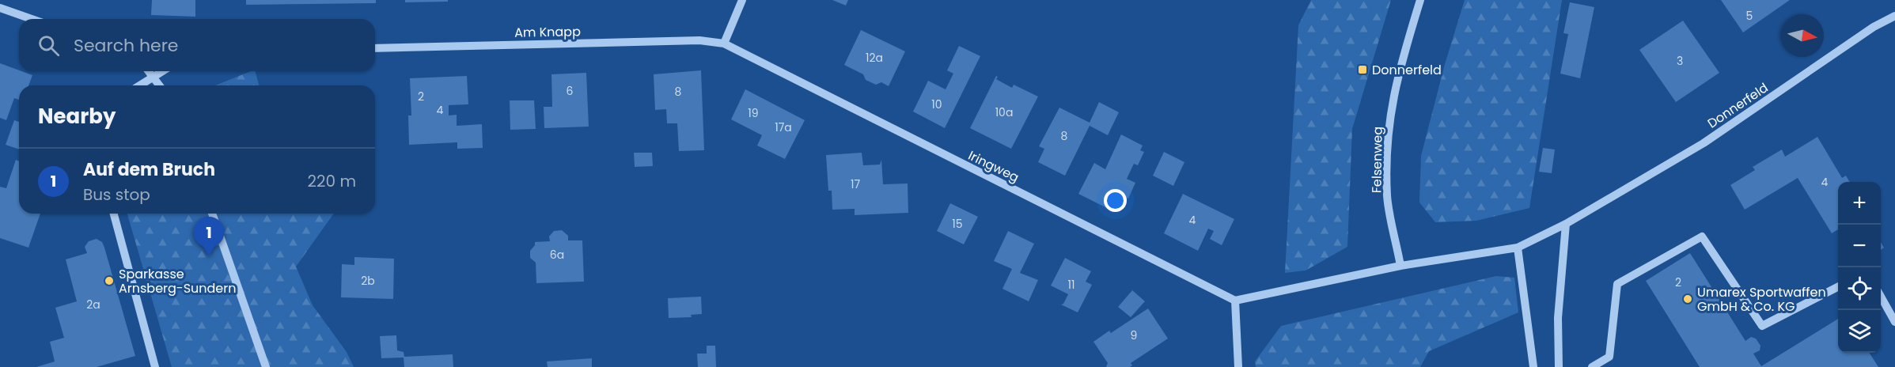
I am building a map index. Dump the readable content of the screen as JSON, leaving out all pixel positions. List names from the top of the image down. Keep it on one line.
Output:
{"streets":{"street":["Am Knapp","Donnerfeld","Felsenweg","Iringweg"]},"crossings":[["Am Knapp","Iringweg"],["Donnerfeld","Felsenweg"],["Donnerfeld","Iringweg"]],"places":{"transit":["Donnerfeld"],"other":["Sparkasse Arnsberg-Sundern","Umarex Sportwaffen GmbH & Co. KG"]},"house_numbers":["5","12a","3","6","8","2","10","4","10a","19","17a","8","4","17","4","15","6a","2b","2","11","2a","9"],"north":"right","page":{"search":"Search here","heading":"Nearby","list":[{"mark":"1","name":"Auf dem Bruch","note":"Bus stop","value":"220 m"}],"map_buttons":["+","−"],"pins":"1"}}
